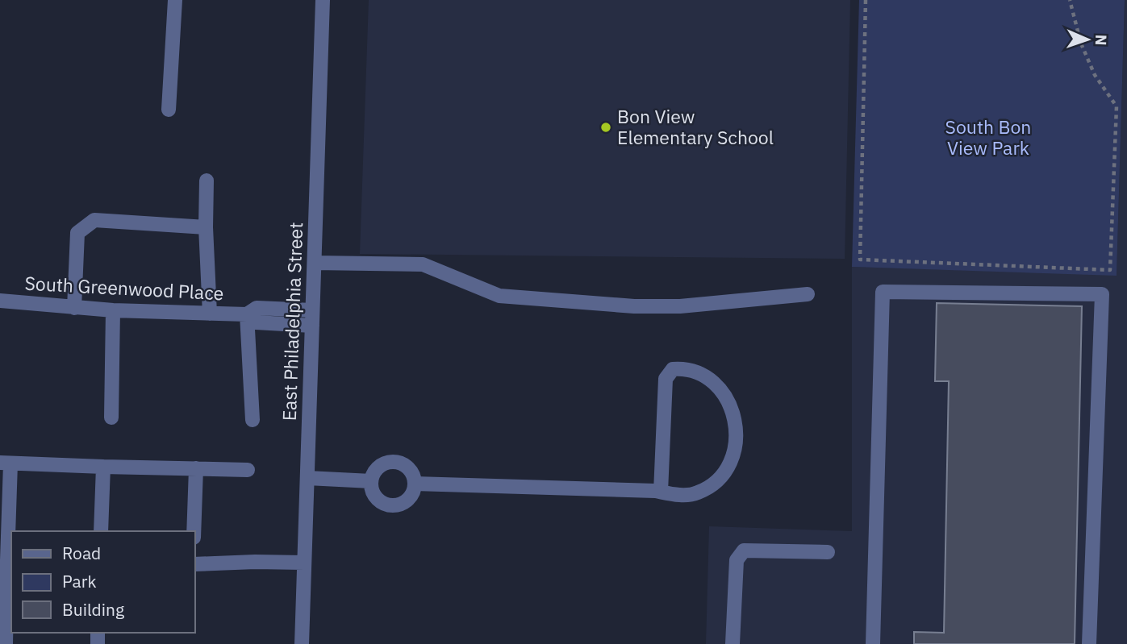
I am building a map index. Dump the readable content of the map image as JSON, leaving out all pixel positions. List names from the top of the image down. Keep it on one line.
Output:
{"streets":{"street":["South Greenwood Place","East Philadelphia Street"]},"crossings":[["South Greenwood Place","East Philadelphia Street"]],"parks":["South Bon View Park"],"places":["Bon View Elementary School"],"legend":["Road","Park","Building"],"north":"right"}
